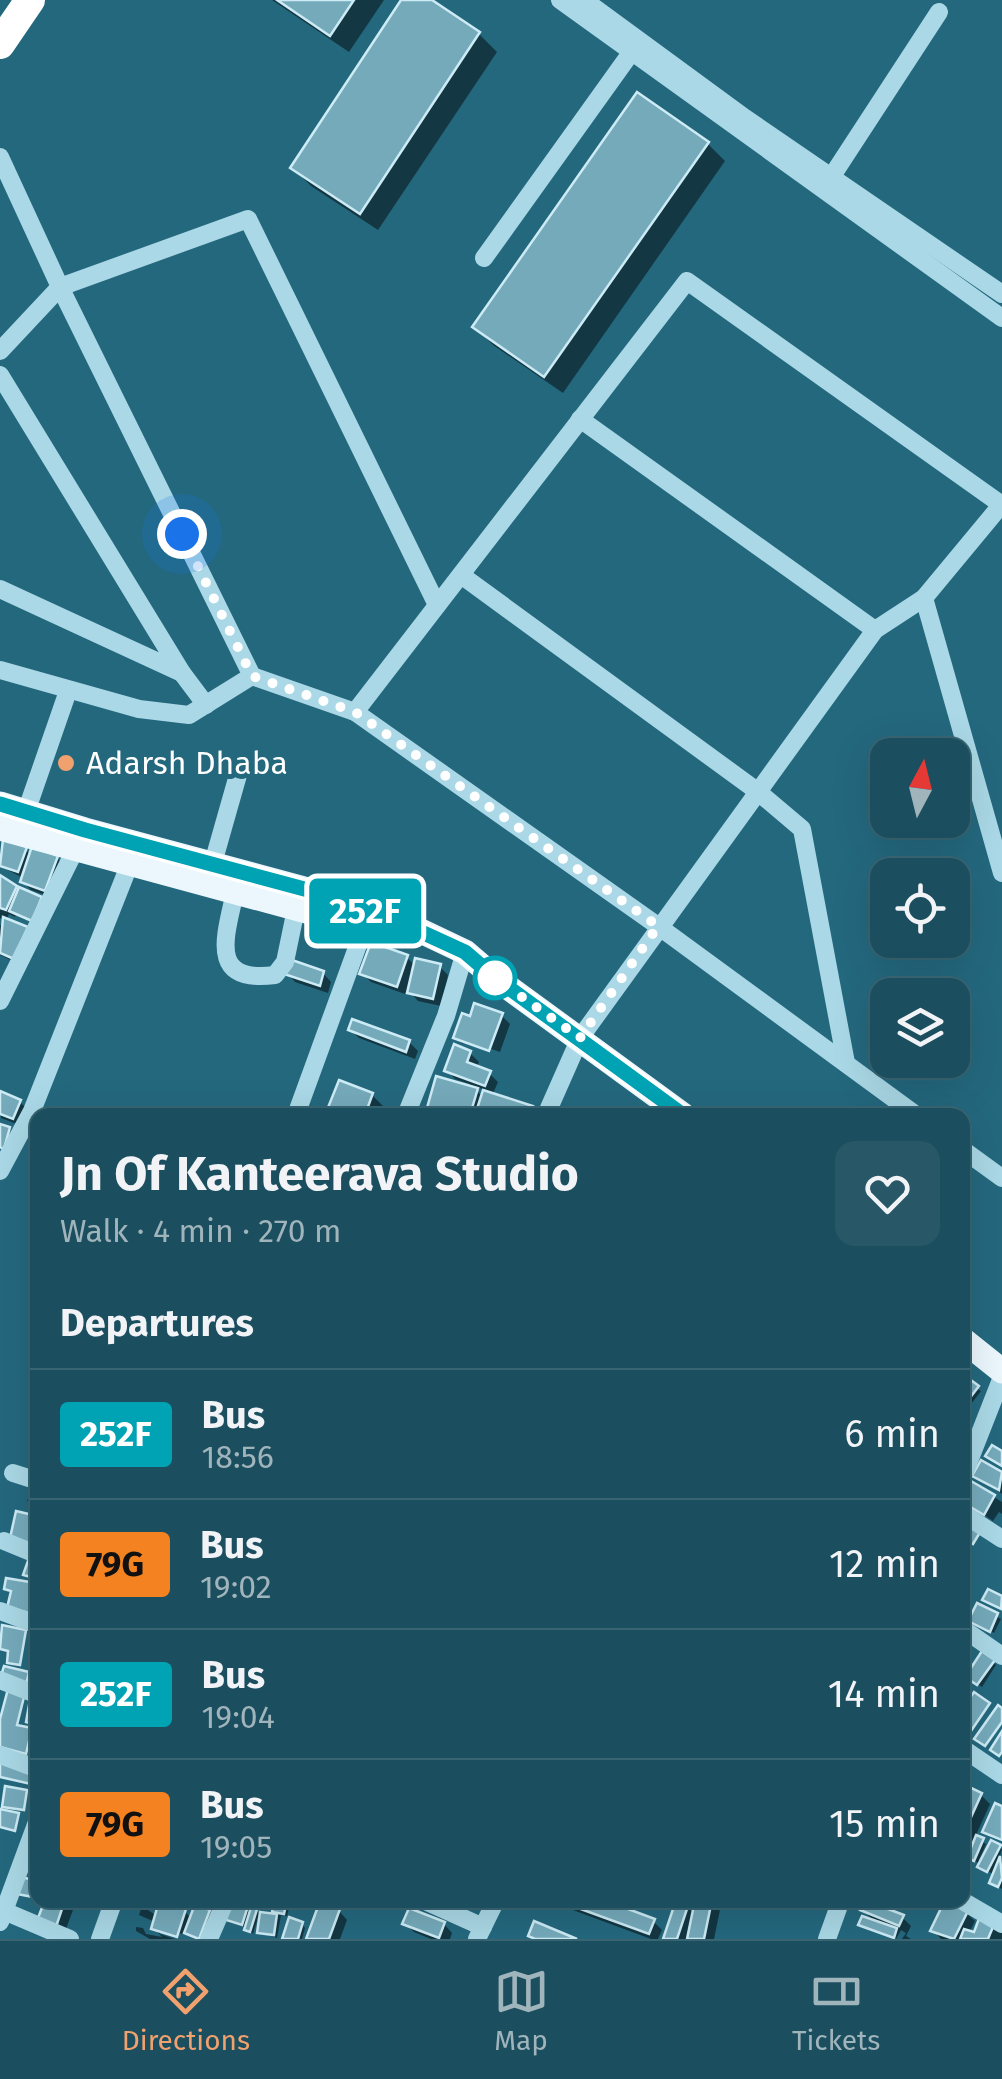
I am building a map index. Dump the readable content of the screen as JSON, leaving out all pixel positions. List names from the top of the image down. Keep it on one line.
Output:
{"places":["Adarsh Dhaba"],"lines":["bus line 252F"],"north":"top","page":{"on_map":"252F","heading":[["Jn Of Kanteerava Studio","Walk · 4 min · 270 m"],"Departures"],"list":[{"mark":"252F","name":"Bus","note":"18:56","value":"6 min"},{"mark":"79G","name":"Bus","note":"19:02","value":"12 min"},{"mark":"252F","name":"Bus","note":"19:04","value":"14 min"},{"mark":"79G","name":"Bus","note":"19:05","value":"15 min"}],"tabs":["Directions","Map","Tickets"]}}
